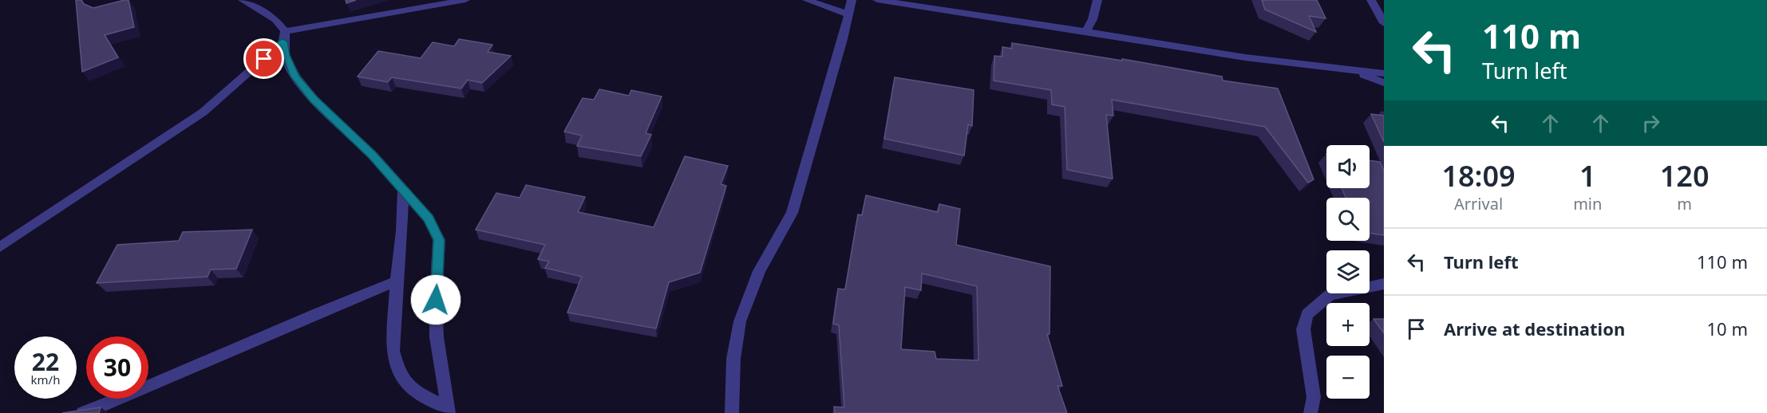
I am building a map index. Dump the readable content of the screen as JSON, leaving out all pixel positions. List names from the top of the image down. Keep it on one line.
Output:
{"page":{"turn":["110 m","Turn left"],"map_buttons":["+","−"],"eta":["18:09","Arrival","1","min","120","m"],"list":[{"name":"Turn left","value":"110 m"},{"name":"Arrive at destination","value":"10 m"}],"speed":"22 km/h","limit":"30"}}
